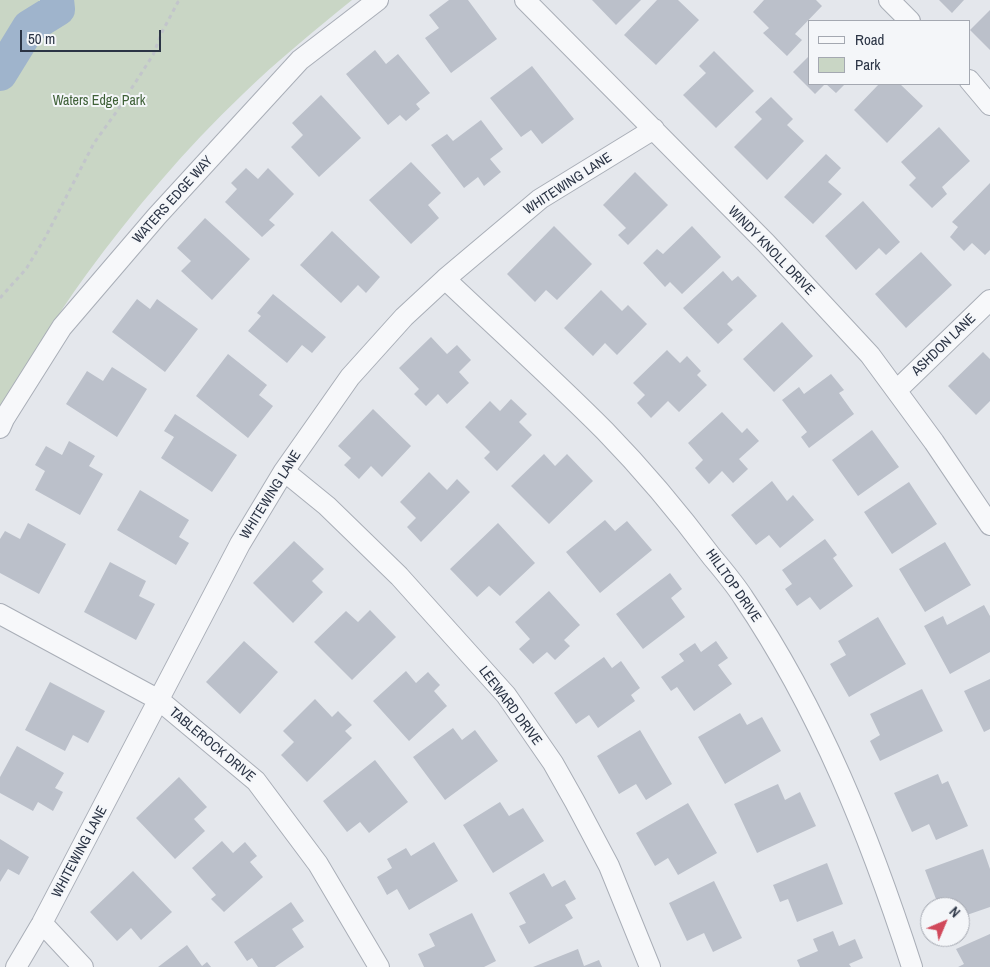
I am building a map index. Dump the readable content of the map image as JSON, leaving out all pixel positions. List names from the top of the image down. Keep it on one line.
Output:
{"streets":{"street":["WHITEWING LANE","WATERS EDGE WAY","WINDY KNOLL DRIVE","ASHDON LANE","HILLTOP DRIVE","LEEWARD DRIVE","TABLEROCK DRIVE"]},"crossings":[["WHITEWING LANE","WINDY KNOLL DRIVE"],["WHITEWING LANE","HILLTOP DRIVE"],["WHITEWING LANE","LEEWARD DRIVE"],["WHITEWING LANE","TABLEROCK DRIVE"],["WINDY KNOLL DRIVE","ASHDON LANE"]],"parks":["Waters Edge Park"],"legend":["Road","Park"],"scale_bar":"50 m","north":"top right"}
